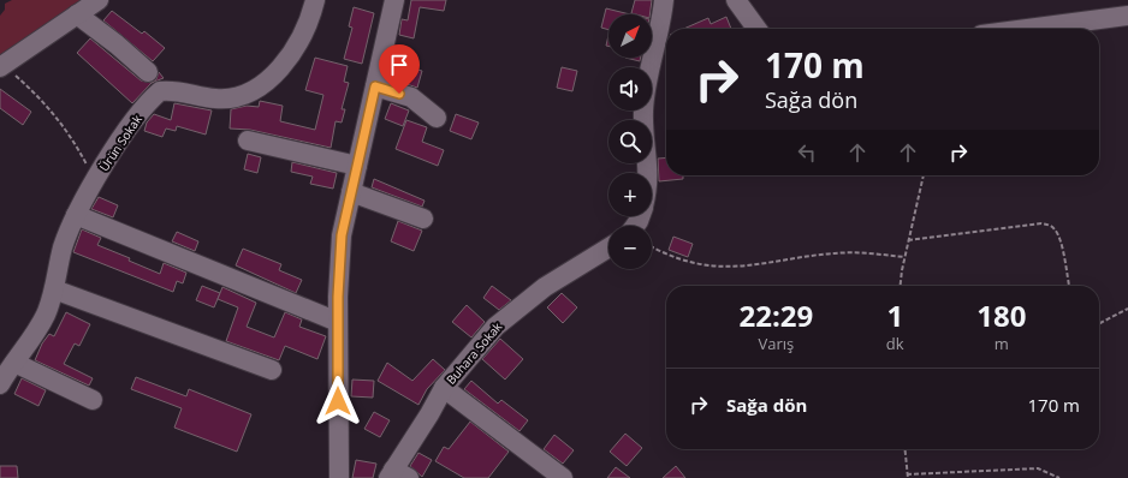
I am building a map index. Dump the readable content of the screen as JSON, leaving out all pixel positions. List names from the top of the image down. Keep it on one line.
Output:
{"streets":{"street":["Ürün Sokak","Buhara Sokak"]},"north":"top right","page":{"map_buttons":["+","−"],"turn":["170 m","Sağa dön"],"eta":["22:29","Varış","1","dk","180","m"],"list":[{"name":"Sağa dön","value":"170 m"}]}}
